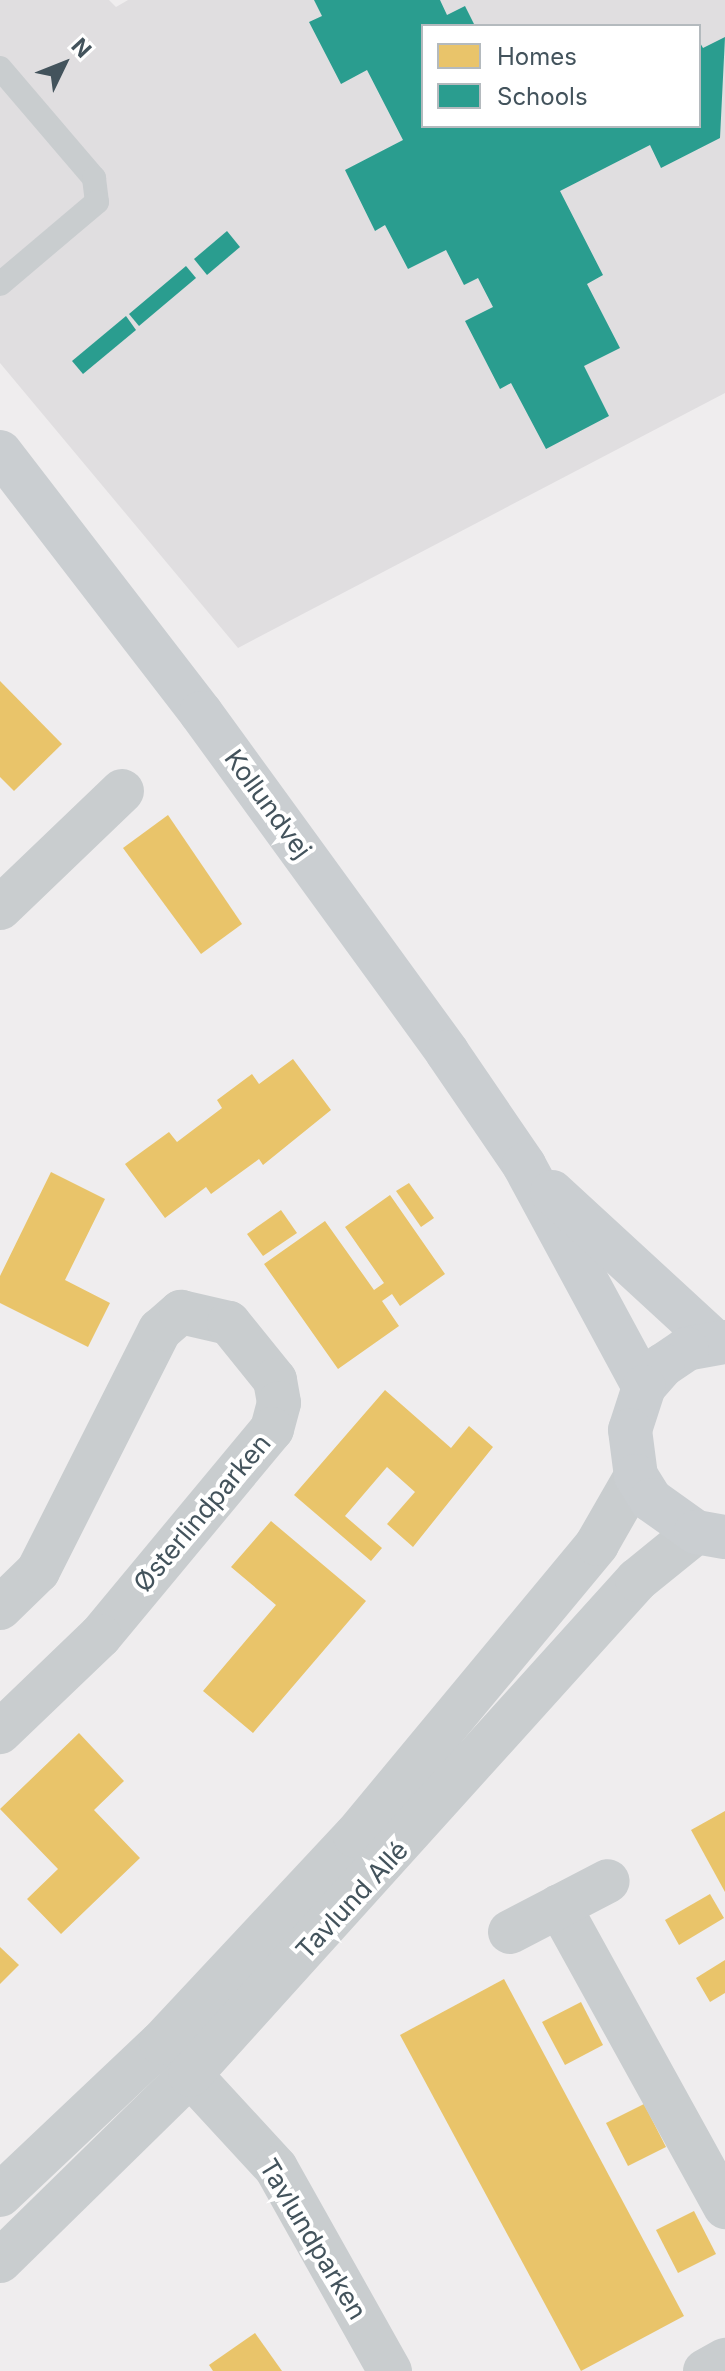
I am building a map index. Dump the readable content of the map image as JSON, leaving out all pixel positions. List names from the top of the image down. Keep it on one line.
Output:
{"streets":{"street":["Kollundvej","Østerlindparken","Tavlund Allé","Tavlundparken"]},"crossings":[["Tavlund Allé","Tavlundparken"]],"legend":["Homes","Schools"],"north":"top right"}
